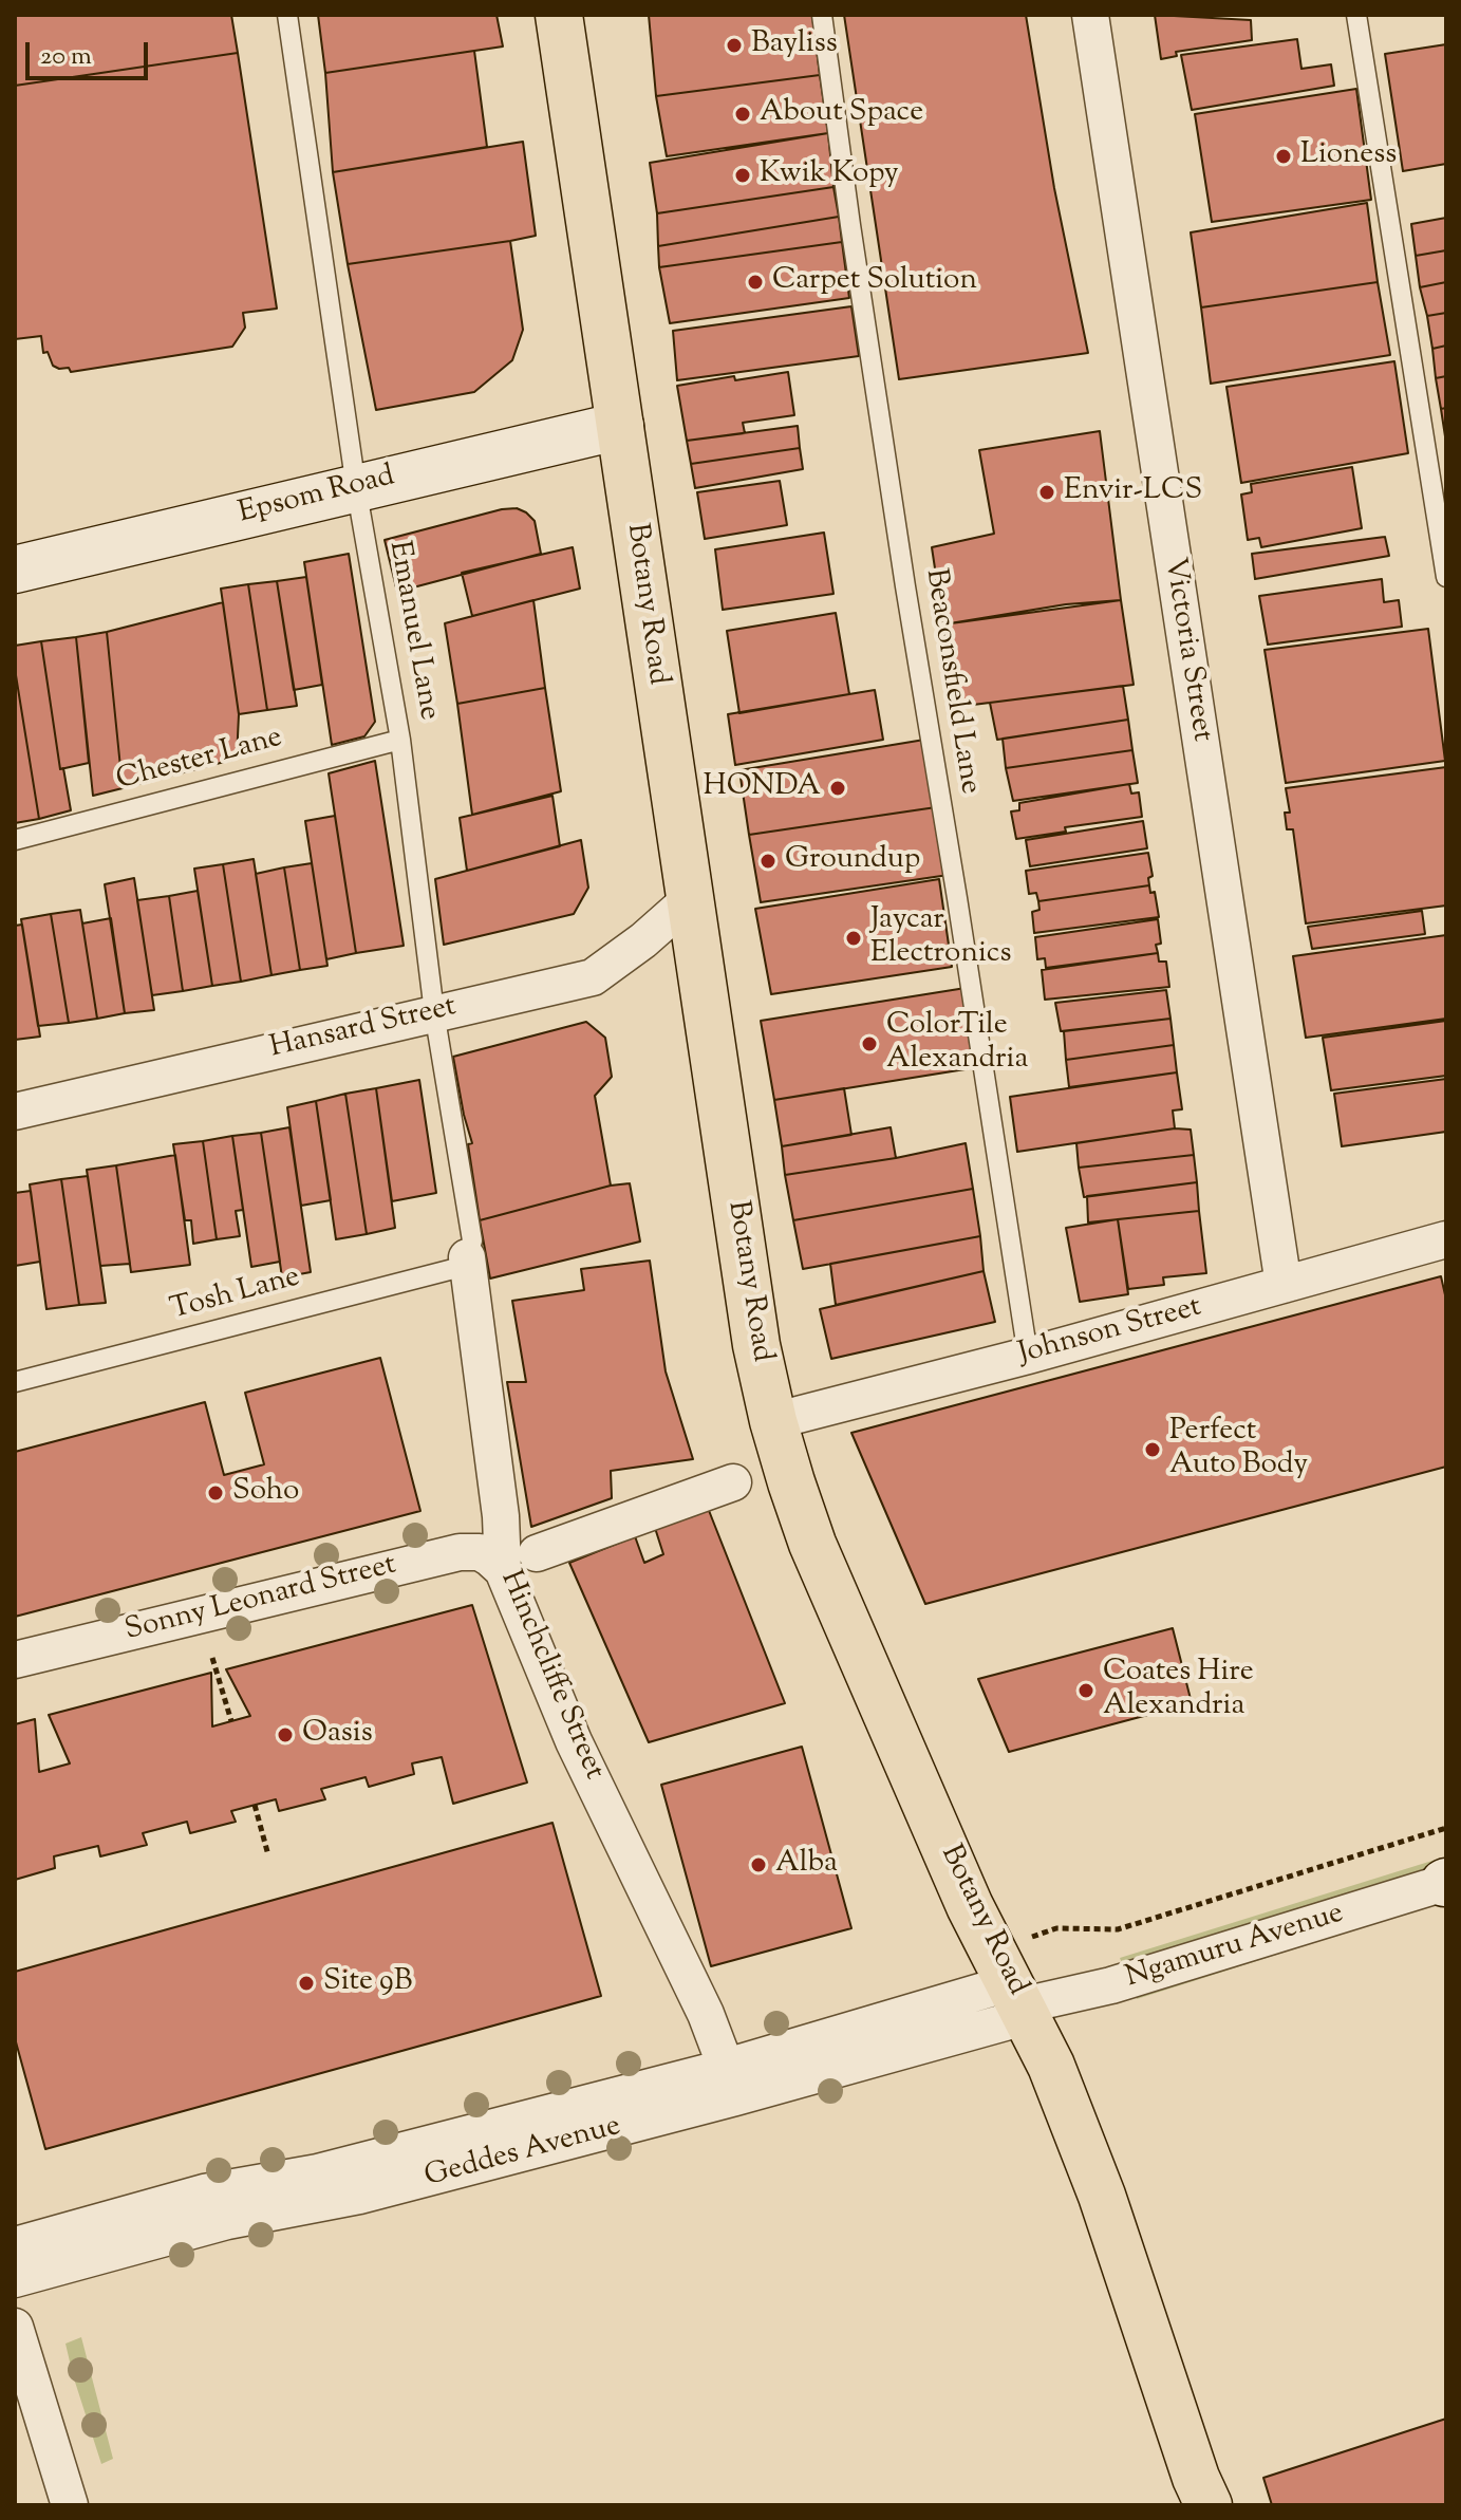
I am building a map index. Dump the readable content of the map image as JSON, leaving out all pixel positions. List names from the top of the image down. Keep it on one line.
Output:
{"streets":{"main road":["Botany Road"],"street":["Epsom Road","Victoria Street","Hansard Street","Johnson Street","Sonny Leonard Street","Hinchcliffe Street","Ngamuru Avenue","Geddes Avenue"],"lane":["Emanuel Lane","Beaconsfield Lane","Chester Lane","Tosh Lane"]},"crossings":[["Epsom Road","Botany Road"],["Epsom Road","Emanuel Lane"],["Botany Road","Hansard Street"],["Botany Road","Johnson Street"],["Botany Road","Ngamuru Avenue"],["Botany Road","Geddes Avenue"],["Emanuel Lane","Chester Lane"],["Emanuel Lane","Hansard Street"],["Emanuel Lane","Tosh Lane"],["Emanuel Lane","Hinchcliffe Street"],["Victoria Street","Johnson Street"],["Beaconsfield Lane","Johnson Street"],["Tosh Lane","Hinchcliffe Street"],["Sonny Leonard Street","Hinchcliffe Street"],["Hinchcliffe Street","Geddes Avenue"],["Ngamuru Avenue","Geddes Avenue"]],"places":["Bayliss","About Space","Lioness","Kwik Kopy","Carpet Solution","Envir-LCS","HONDA","Groundup","Jaycar Electronics","ColorTile Alexandria","Perfect Auto Body","Soho","Coates Hire Alexandria","Oasis","Alba","Site 9B"],"scale_bar":"20 m"}
